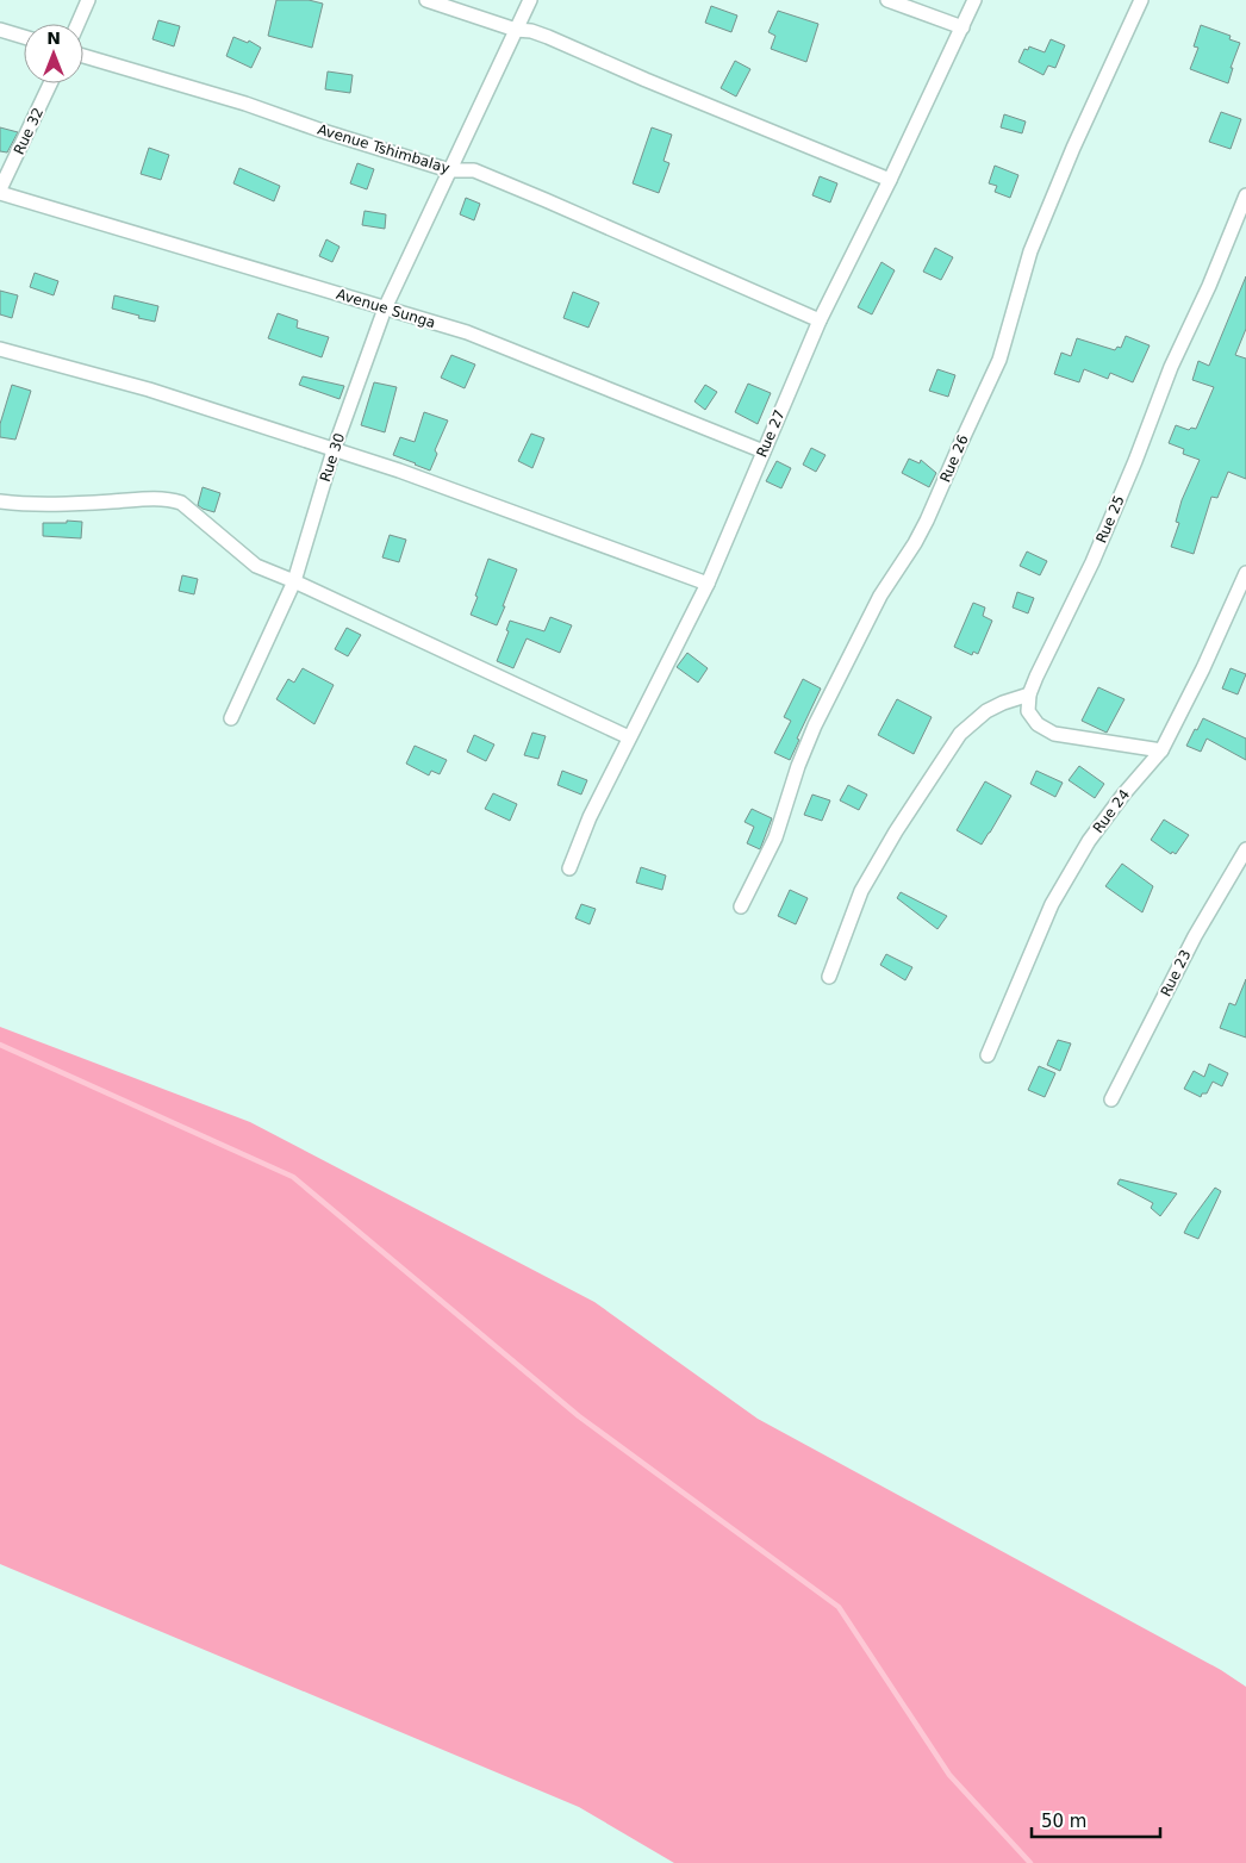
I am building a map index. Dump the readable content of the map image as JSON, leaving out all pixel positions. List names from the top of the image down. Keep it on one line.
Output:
{"streets":{"street":["Rue 32","Avenue Tshimbalay","Avenue Sunga","Rue 27","Rue 30","Rue 26","Rue 25","Rue 24","Rue 23"]},"crossings":[["Rue 32","Avenue Sunga"],["Avenue Tshimbalay","Rue 27"],["Avenue Tshimbalay","Rue 30"],["Avenue Sunga","Rue 27"],["Avenue Sunga","Rue 30"]],"scale_bar":"50 m","north":"top"}
